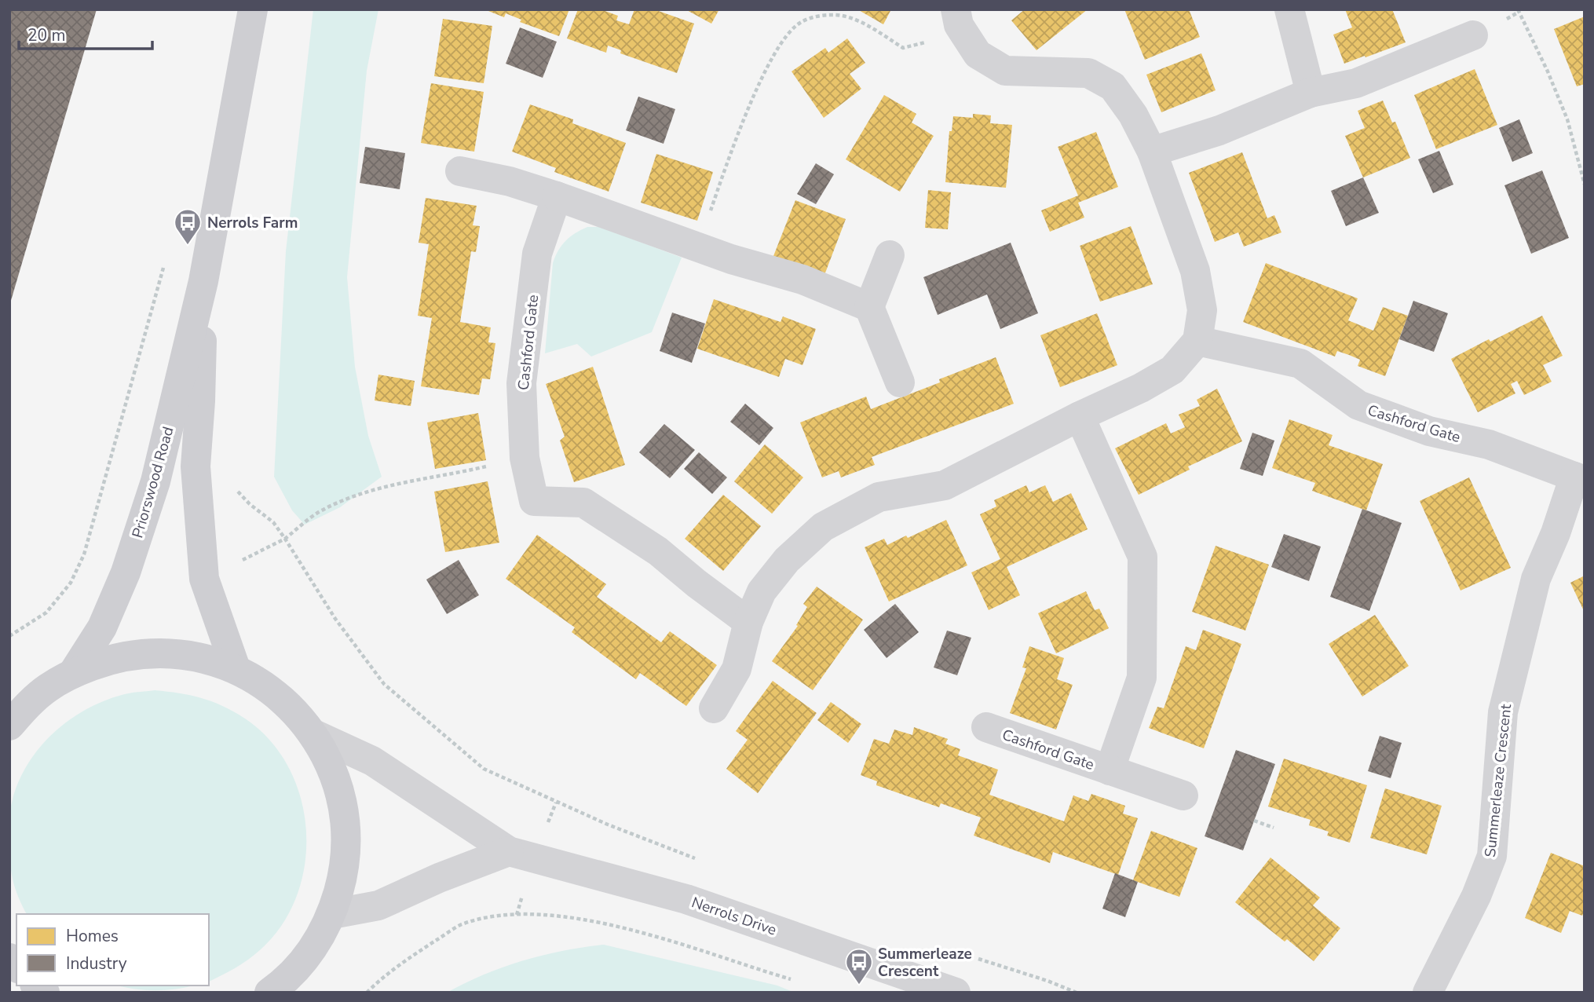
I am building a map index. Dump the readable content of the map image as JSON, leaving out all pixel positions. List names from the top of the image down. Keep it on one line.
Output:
{"streets":{"main road":["Priorswood Road"],"street":["Cashford Gate","Summerleaze Crescent","Nerrols Drive"]},"crossings":[["Cashford Gate","Summerleaze Crescent"]],"places":{"bus stop":["Nerrols Farm","Summerleaze Crescent"]},"legend":["Homes","Industry"],"scale_bar":"20 m"}
